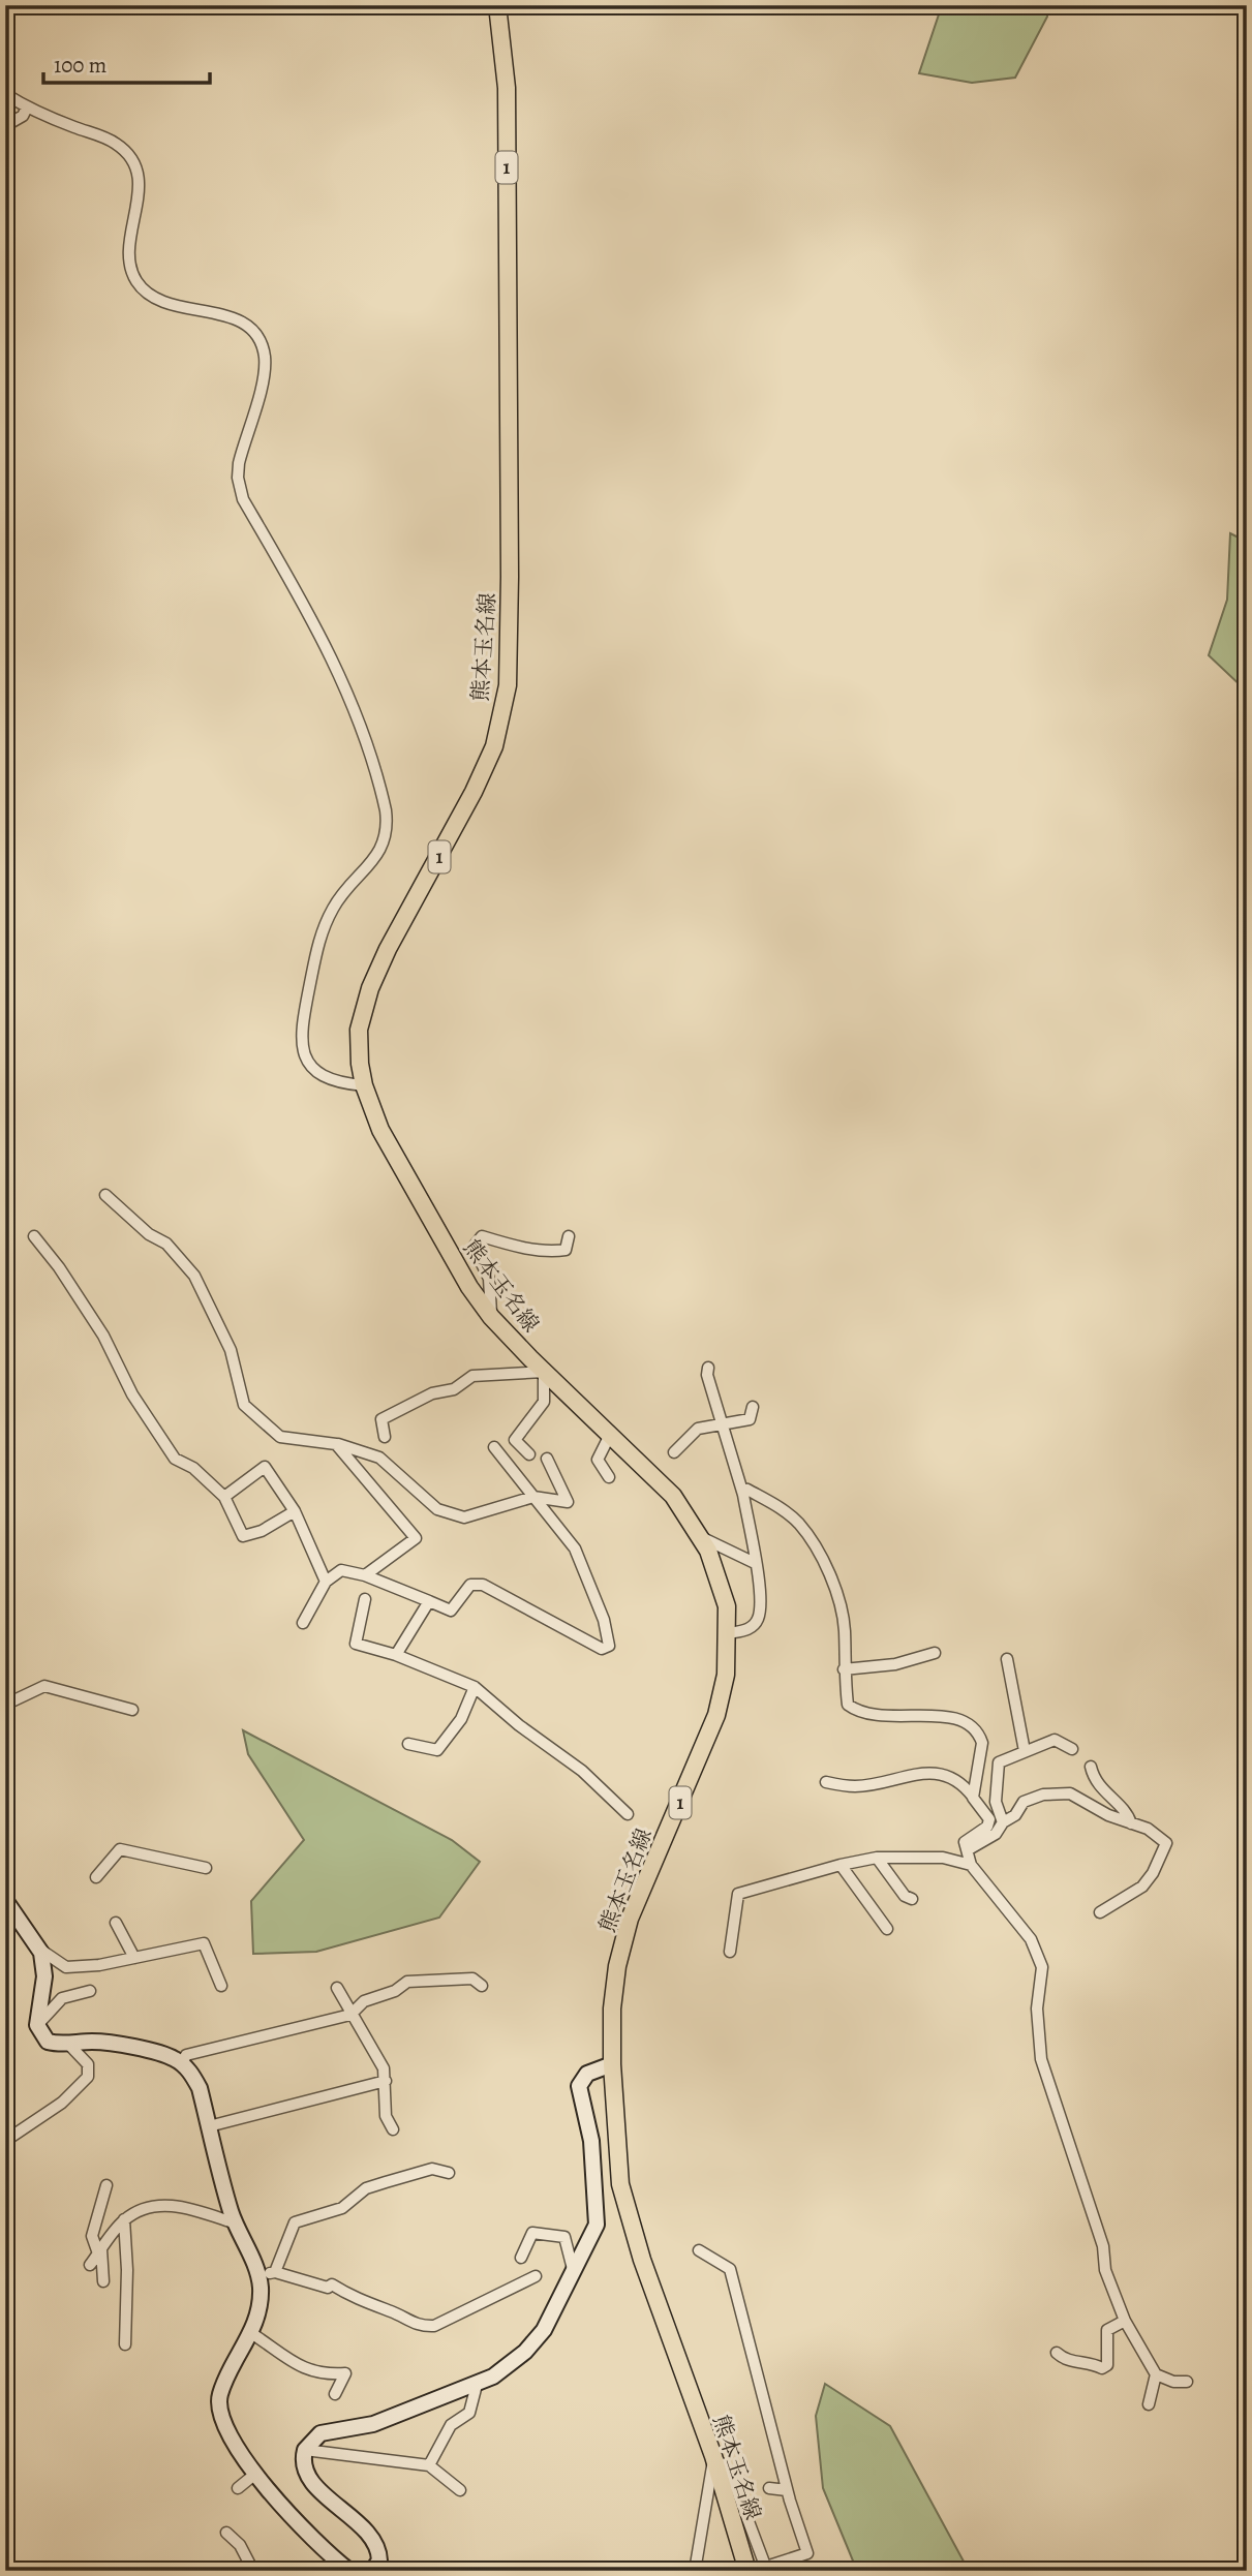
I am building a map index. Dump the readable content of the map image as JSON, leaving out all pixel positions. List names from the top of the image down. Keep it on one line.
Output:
{"streets":{"main road":["1","熊本玉名線"]},"scale_bar":"100 m"}
